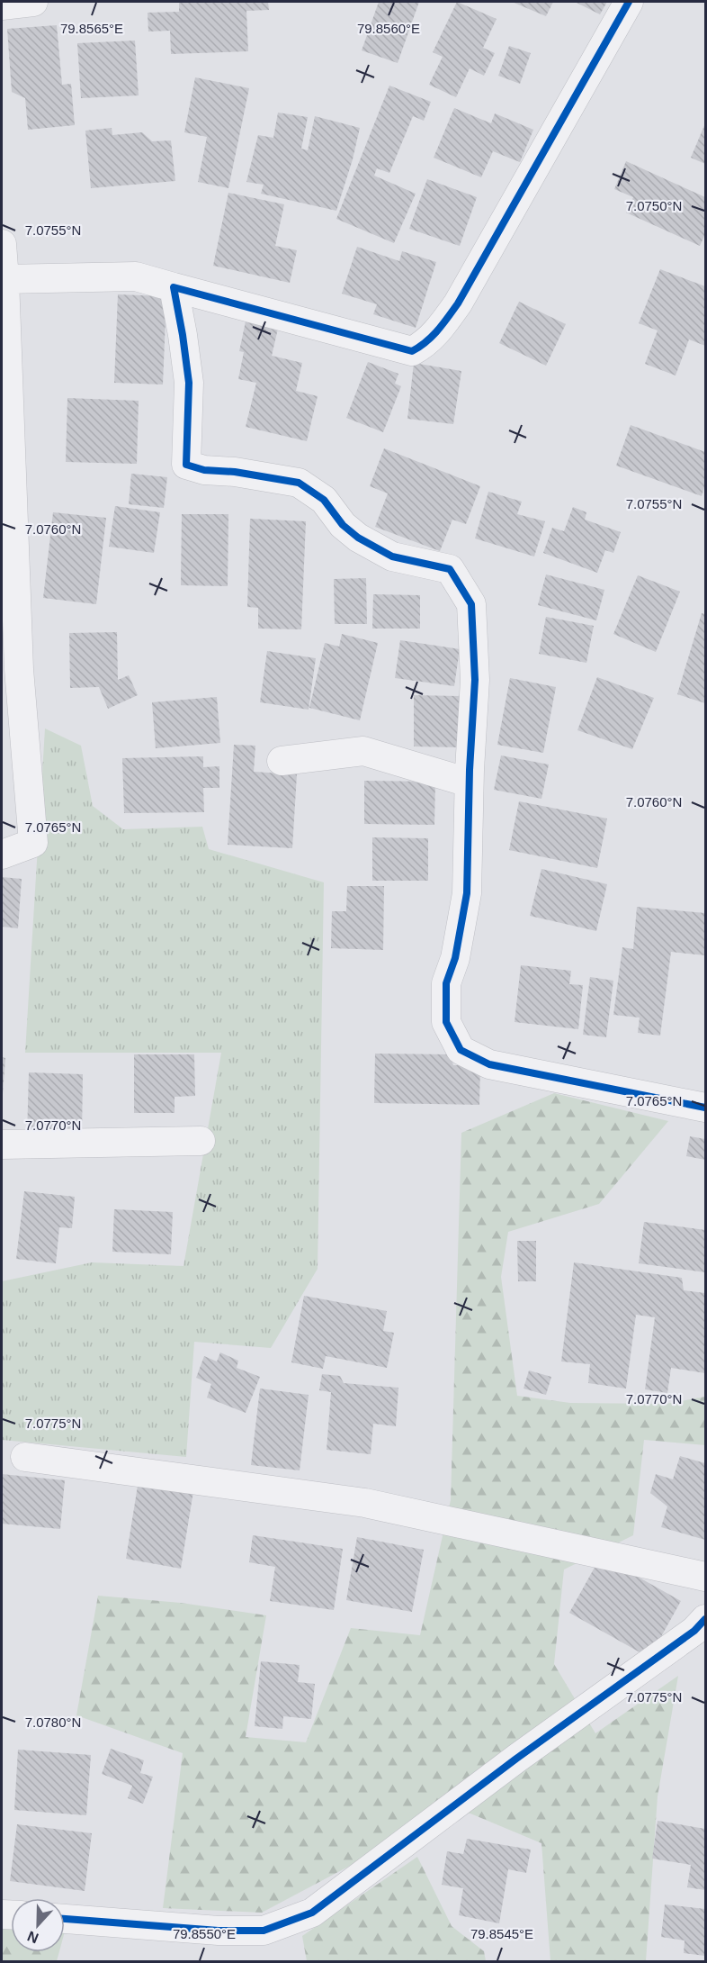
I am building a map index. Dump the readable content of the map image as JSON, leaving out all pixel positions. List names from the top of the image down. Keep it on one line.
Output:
{"north":"bottom","coordinates":["79.8560°E","79.8565°E","7.0750°N","7.0755°N","7.0760°N","7.0765°N","7.0770°N","7.0775°N","7.0780°N","79.8550°E","79.8545°E"]}
